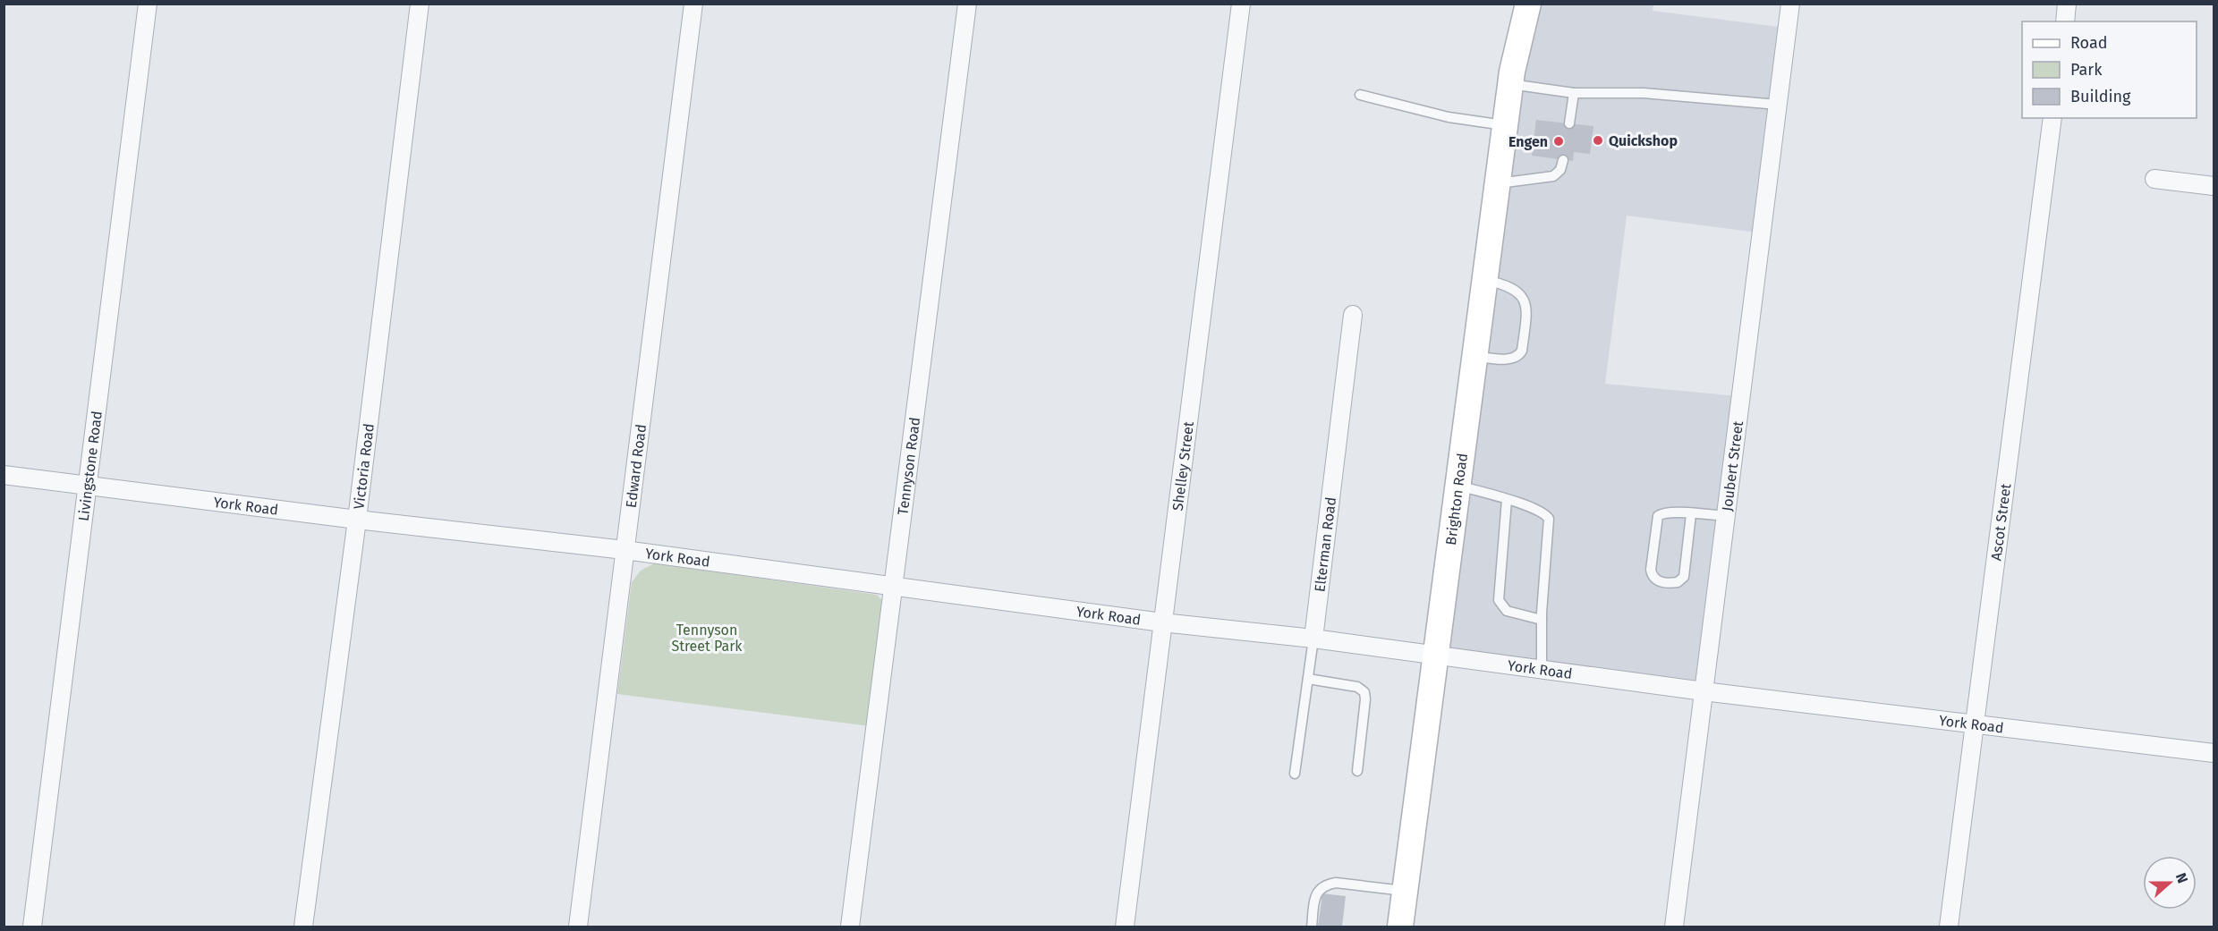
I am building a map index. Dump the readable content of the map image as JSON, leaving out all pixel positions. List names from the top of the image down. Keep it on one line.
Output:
{"streets":{"main road":["Brighton Road"],"street":["Edward Road","Shelley Street","Joubert Street","Livingstone Road","Victoria Road","Tennyson Road","York Road","Ascot Street","Elterman Road"]},"crossings":[["Edward Road","York Road"],["Shelley Street","York Road"],["Joubert Street","York Road"],["Livingstone Road","York Road"],["Victoria Road","York Road"],["Tennyson Road","York Road"],["Brighton Road","York Road"],["York Road","Ascot Street"],["York Road","Elterman Road"]],"parks":["Tennyson Street Park"],"places":["Quickshop","Engen"],"legend":["Road","Park","Building"],"north":"right"}
